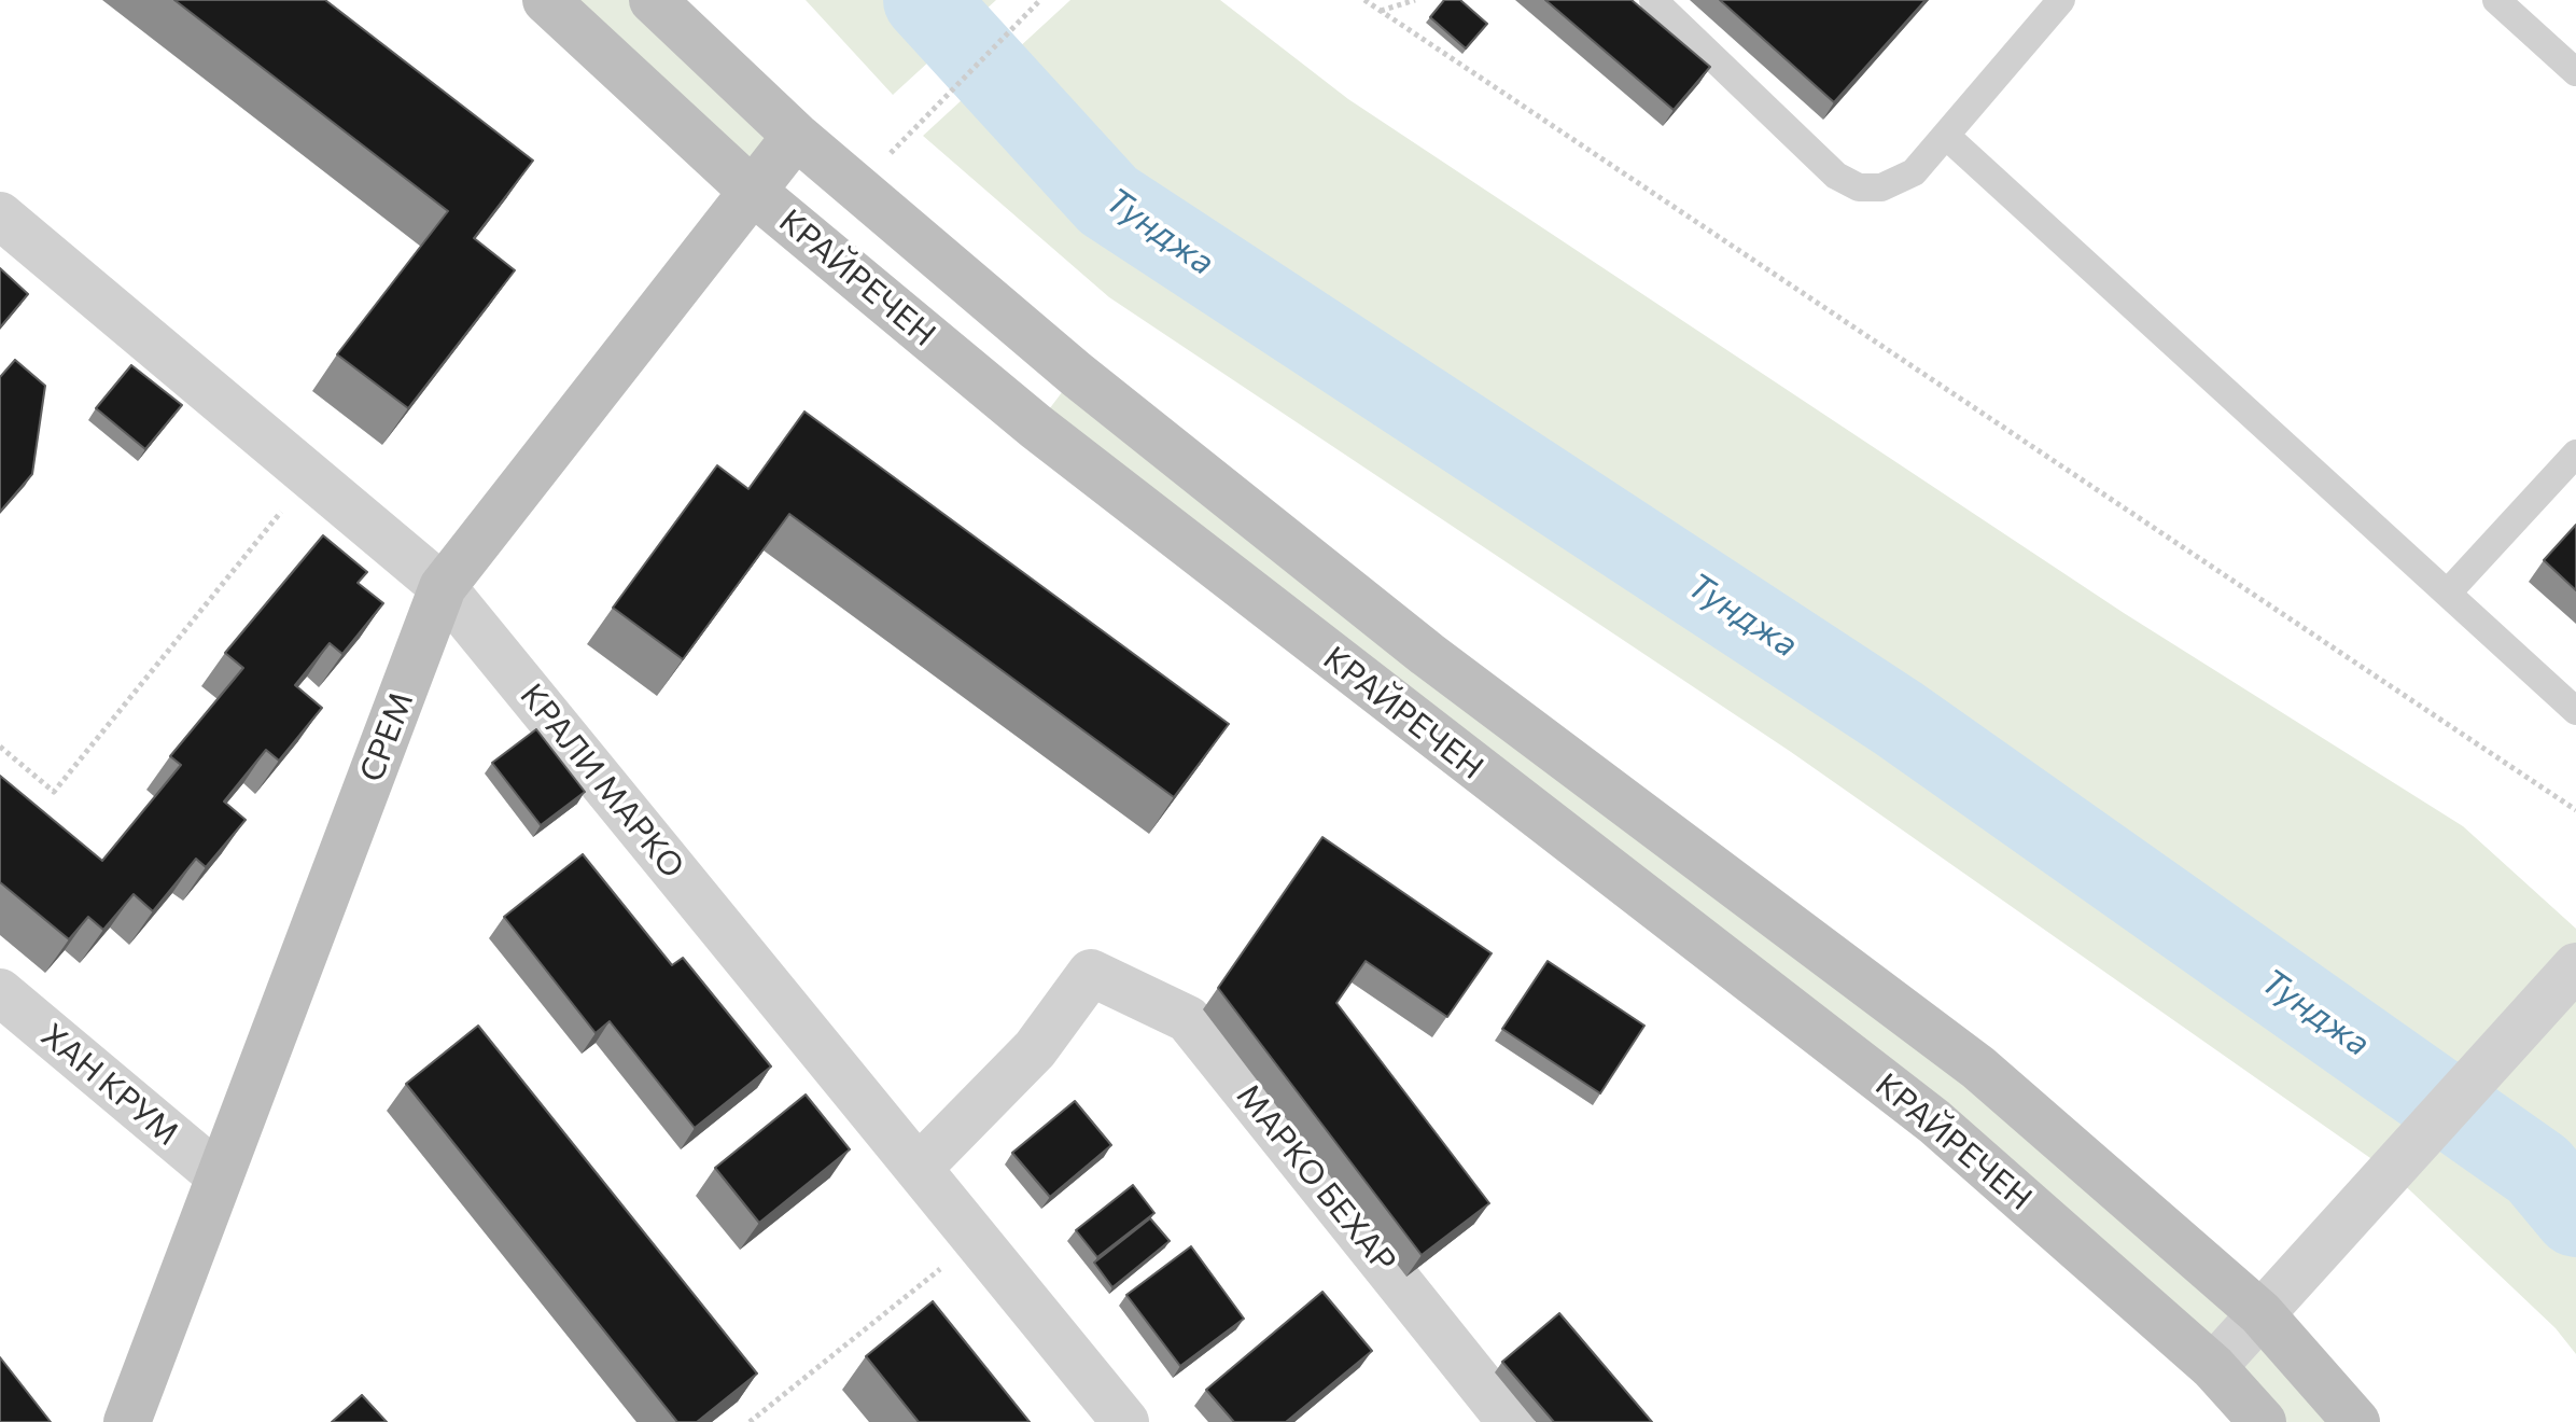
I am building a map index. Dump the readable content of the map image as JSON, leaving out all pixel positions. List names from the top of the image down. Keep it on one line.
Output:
{"streets":{"street":["КРАЙРЕЧЕН","СРЕМ","КРАЛИ МАРКО","ХАН КРУМ","МАРКО БЕХАР"]},"crossings":[["КРАЙРЕЧЕН","СРЕМ"],["СРЕМ","КРАЛИ МАРКО"],["СРЕМ","ХАН КРУМ"],["КРАЛИ МАРКО","МАРКО БЕХАР"]],"water":["Тунджа"]}
